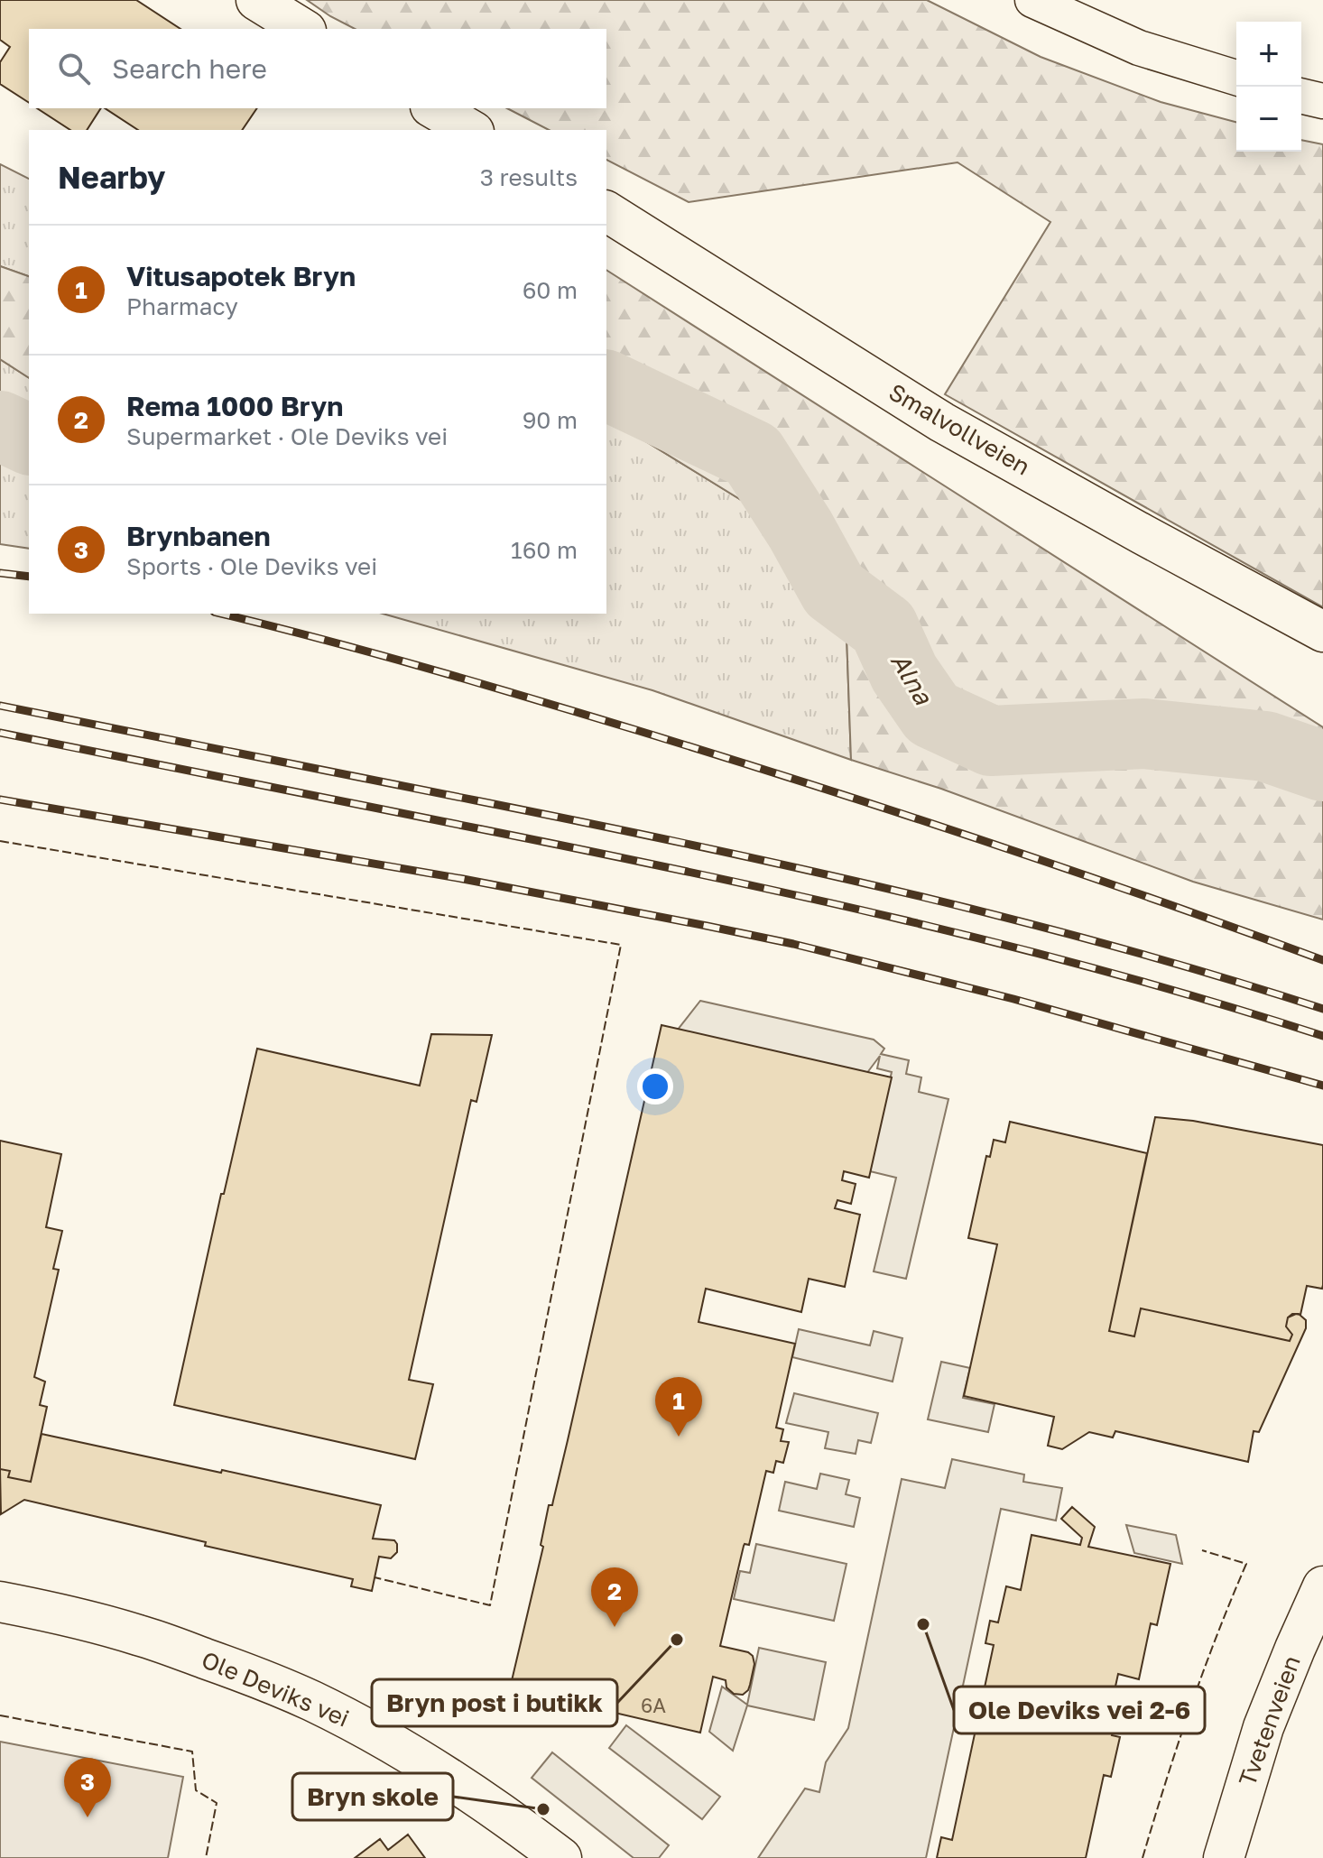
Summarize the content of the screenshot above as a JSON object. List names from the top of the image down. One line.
{"streets":{"street":["Smalvollveien","Ole Deviks vei","Tvetenveien"]},"water":["Alna"],"places":["Ole Deviks vei 2-6","Bryn post i butikk","Bryn skole"],"house_numbers":["6A"],"page":{"map_buttons":["+","−"],"search":"Search here","heading":["Nearby","3 results"],"list":[{"mark":"1","name":"Vitusapotek Bryn","note":"Pharmacy","value":"60 m"},{"mark":"2","name":"Rema 1000 Bryn","note":"Supermarket · Ole Deviks vei","value":"90 m"},{"mark":"3","name":"Brynbanen","note":"Sports · Ole Deviks vei","value":"160 m"}],"pins":["1","2","3"]}}
